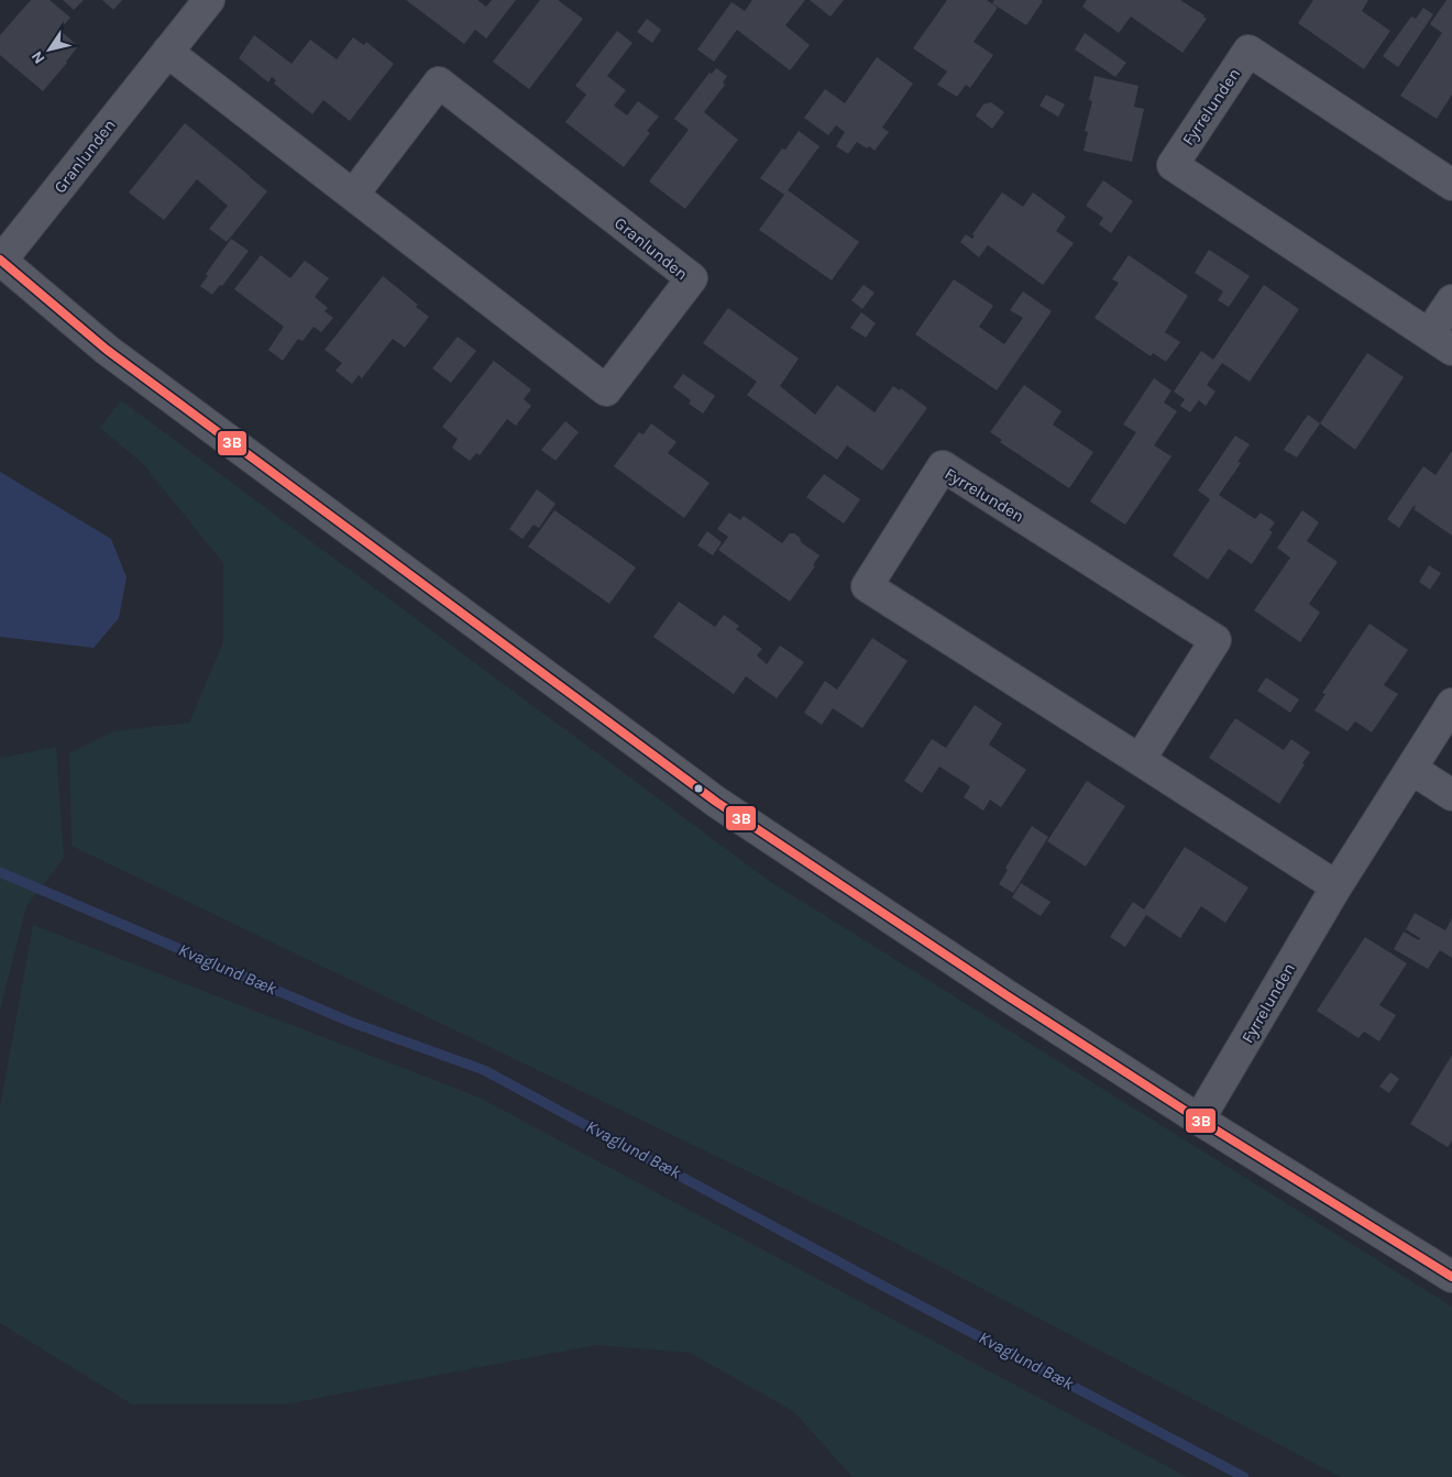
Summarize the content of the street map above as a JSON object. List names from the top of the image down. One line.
{"streets":{"street":["Fyrrelunden","Granlunden"]},"water":["Kvaglund Bæk"],"lines":["transit line 3B"],"north":"bottom left"}
